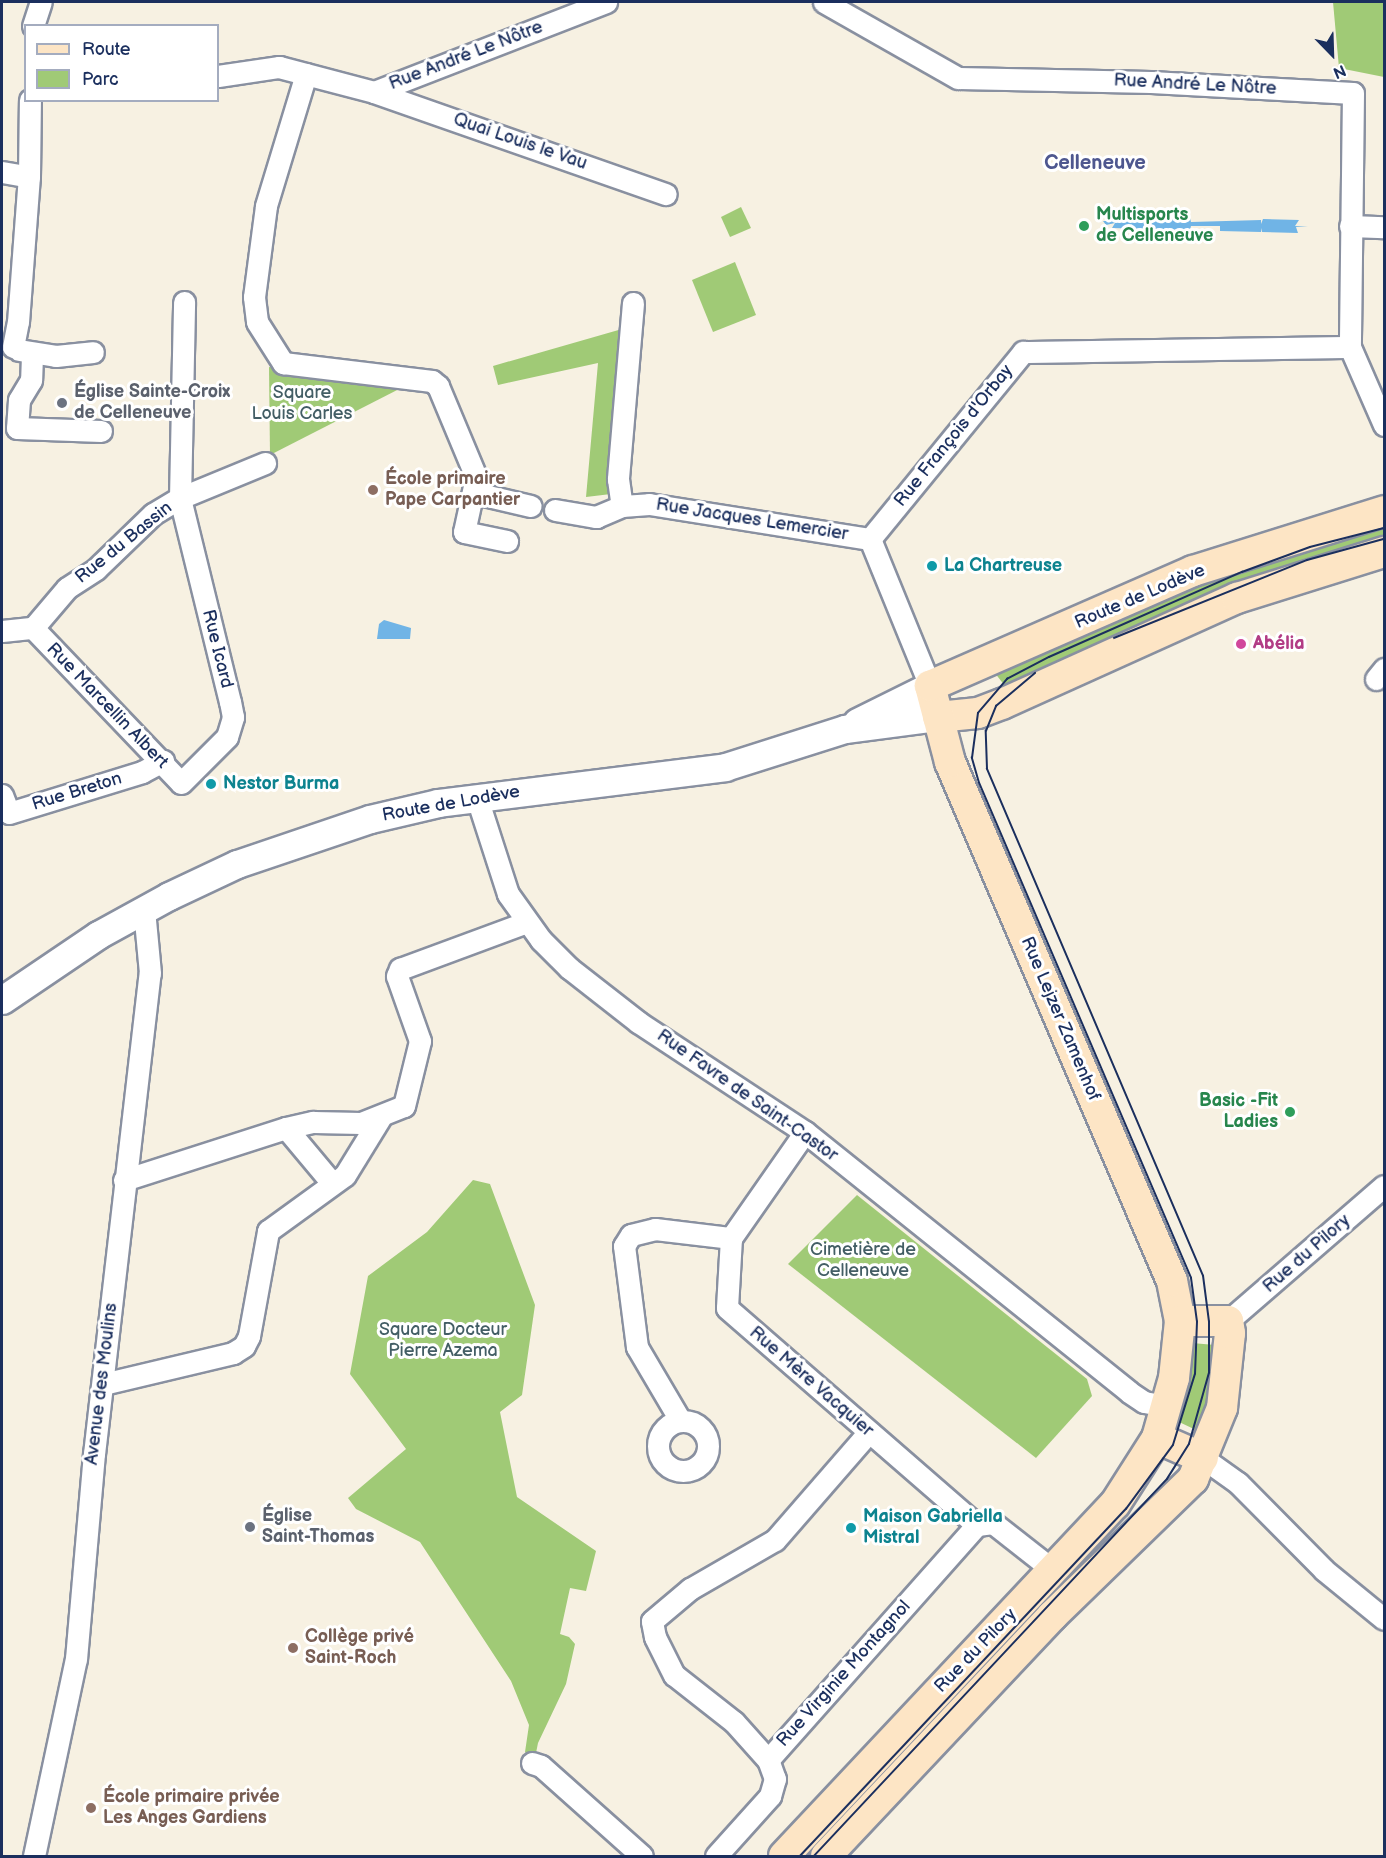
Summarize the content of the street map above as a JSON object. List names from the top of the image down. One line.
{"streets":{"main road":["Route de Lodève","Rue Lejzer Zamenhof","Rue du Pilory"],"street":["Rue André Le Nôtre","Quai Louis le Vau","Rue François d'Orbay","Rue Jacques Lemercier","Rue du Bassin","Rue Icard","Rue Marcellin Albert","Rue Breton","Rue Favre de Saint-Castor","Rue Mère Vacquier","Avenue des Moulins","Rue Virginie Montagnol"]},"crossings":[["Rue André Le Nôtre","Quai Louis le Vau"],["Rue André Le Nôtre","Rue François d'Orbay"],["Rue François d'Orbay","Rue Jacques Lemercier"],["Rue du Bassin","Rue Icard"],["Rue du Bassin","Rue Marcellin Albert"],["Route de Lodève","Rue Lejzer Zamenhof"],["Route de Lodève","Rue Favre de Saint-Castor"],["Route de Lodève","Avenue des Moulins"],["Rue Icard","Rue Marcellin Albert"],["Rue Marcellin Albert","Rue Breton"],["Rue Lejzer Zamenhof","Rue Favre de Saint-Castor"],["Rue Lejzer Zamenhof","Rue du Pilory"],["Rue Favre de Saint-Castor","Rue du Pilory"],["Rue du Pilory","Rue Mère Vacquier"],["Rue Mère Vacquier","Rue Virginie Montagnol"]],"districts":["Celleneuve"],"parks":["Square Louis Carles","Cimetière de Celleneuve","Square Docteur Pierre Azema"],"places":["Multisports de Celleneuve","Église Sainte-Croix de Celleneuve","École primaire Pape Carpantier","La Chartreuse","Abélia","Nestor Burma","Basic -Fit Ladies","Église Saint-Thomas","Maison Gabriella Mistral","Collège privé Saint-Roch","École primaire privée Les Anges Gardiens"],"legend":["Route","Parc"],"north":"bottom right"}
